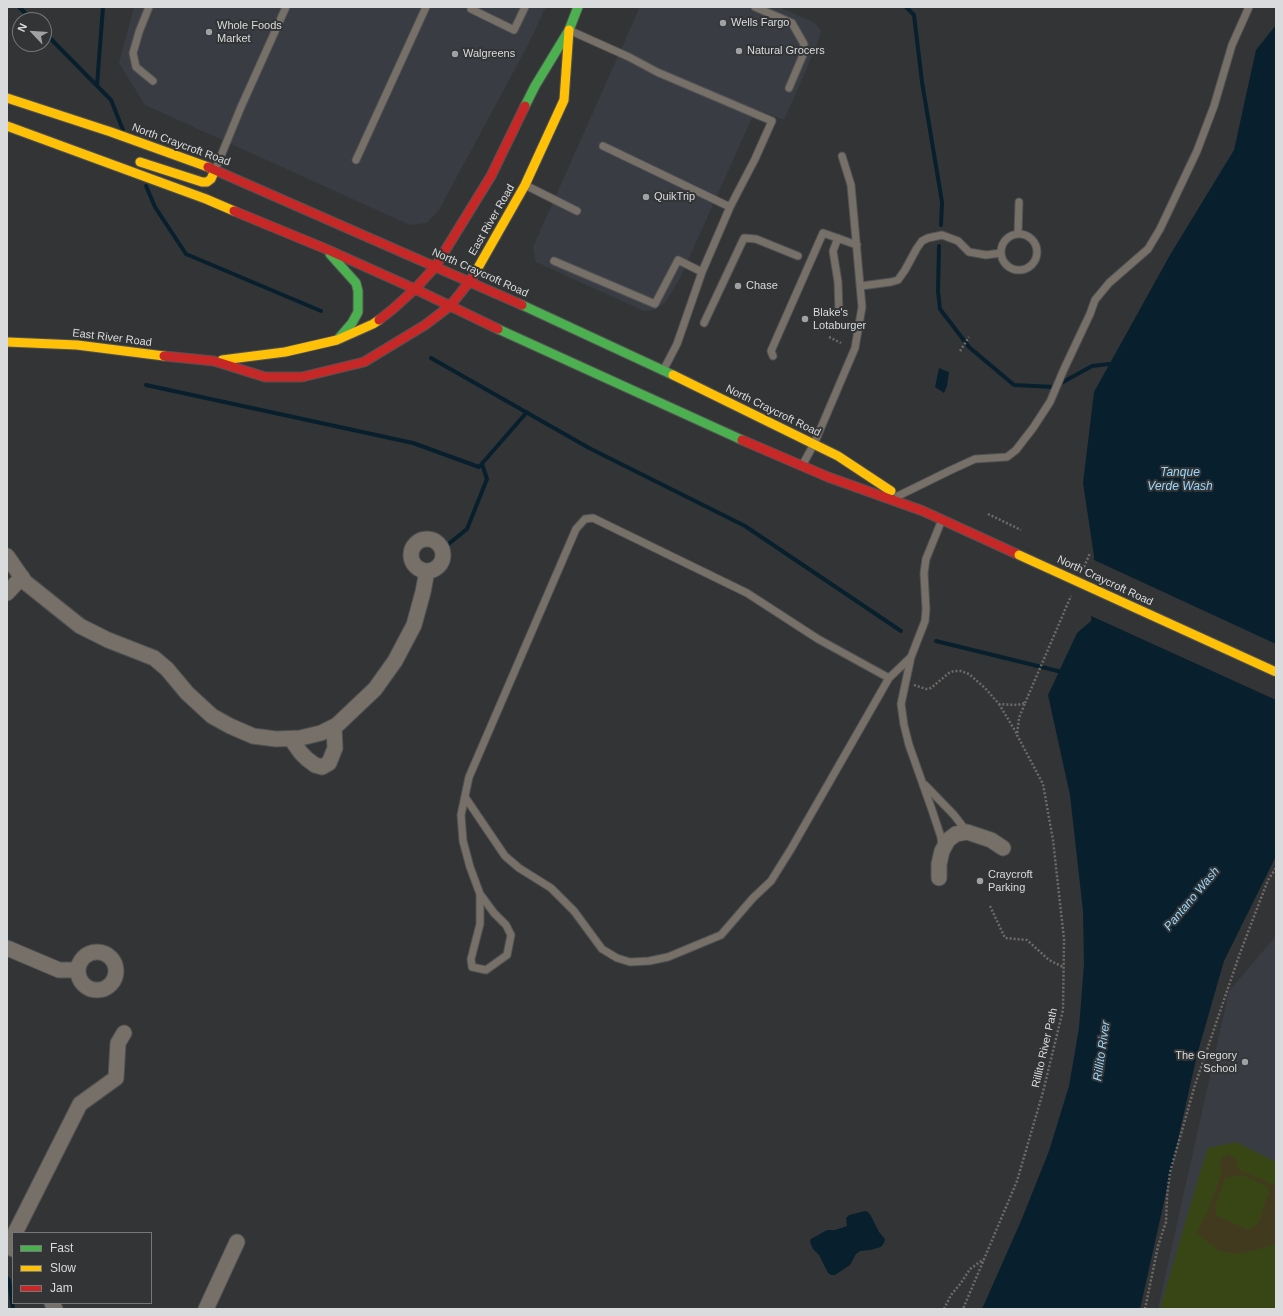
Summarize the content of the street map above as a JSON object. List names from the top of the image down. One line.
{"streets":{"main road":["North Craycroft Road","East River Road"],"path":["Rillito River Path"]},"crossings":[["North Craycroft Road","East River Road"]],"water":["Tanque Verde Wash","Pantano Wash","Rillito River"],"places":["Wells Fargo","Whole Foods Market","Natural Grocers","Walgreens","QuikTrip","Chase","Blake's Lotaburger","Craycroft Parking","The Gregory School"],"legend":["Fast","Slow","Jam"],"north":"top left"}
